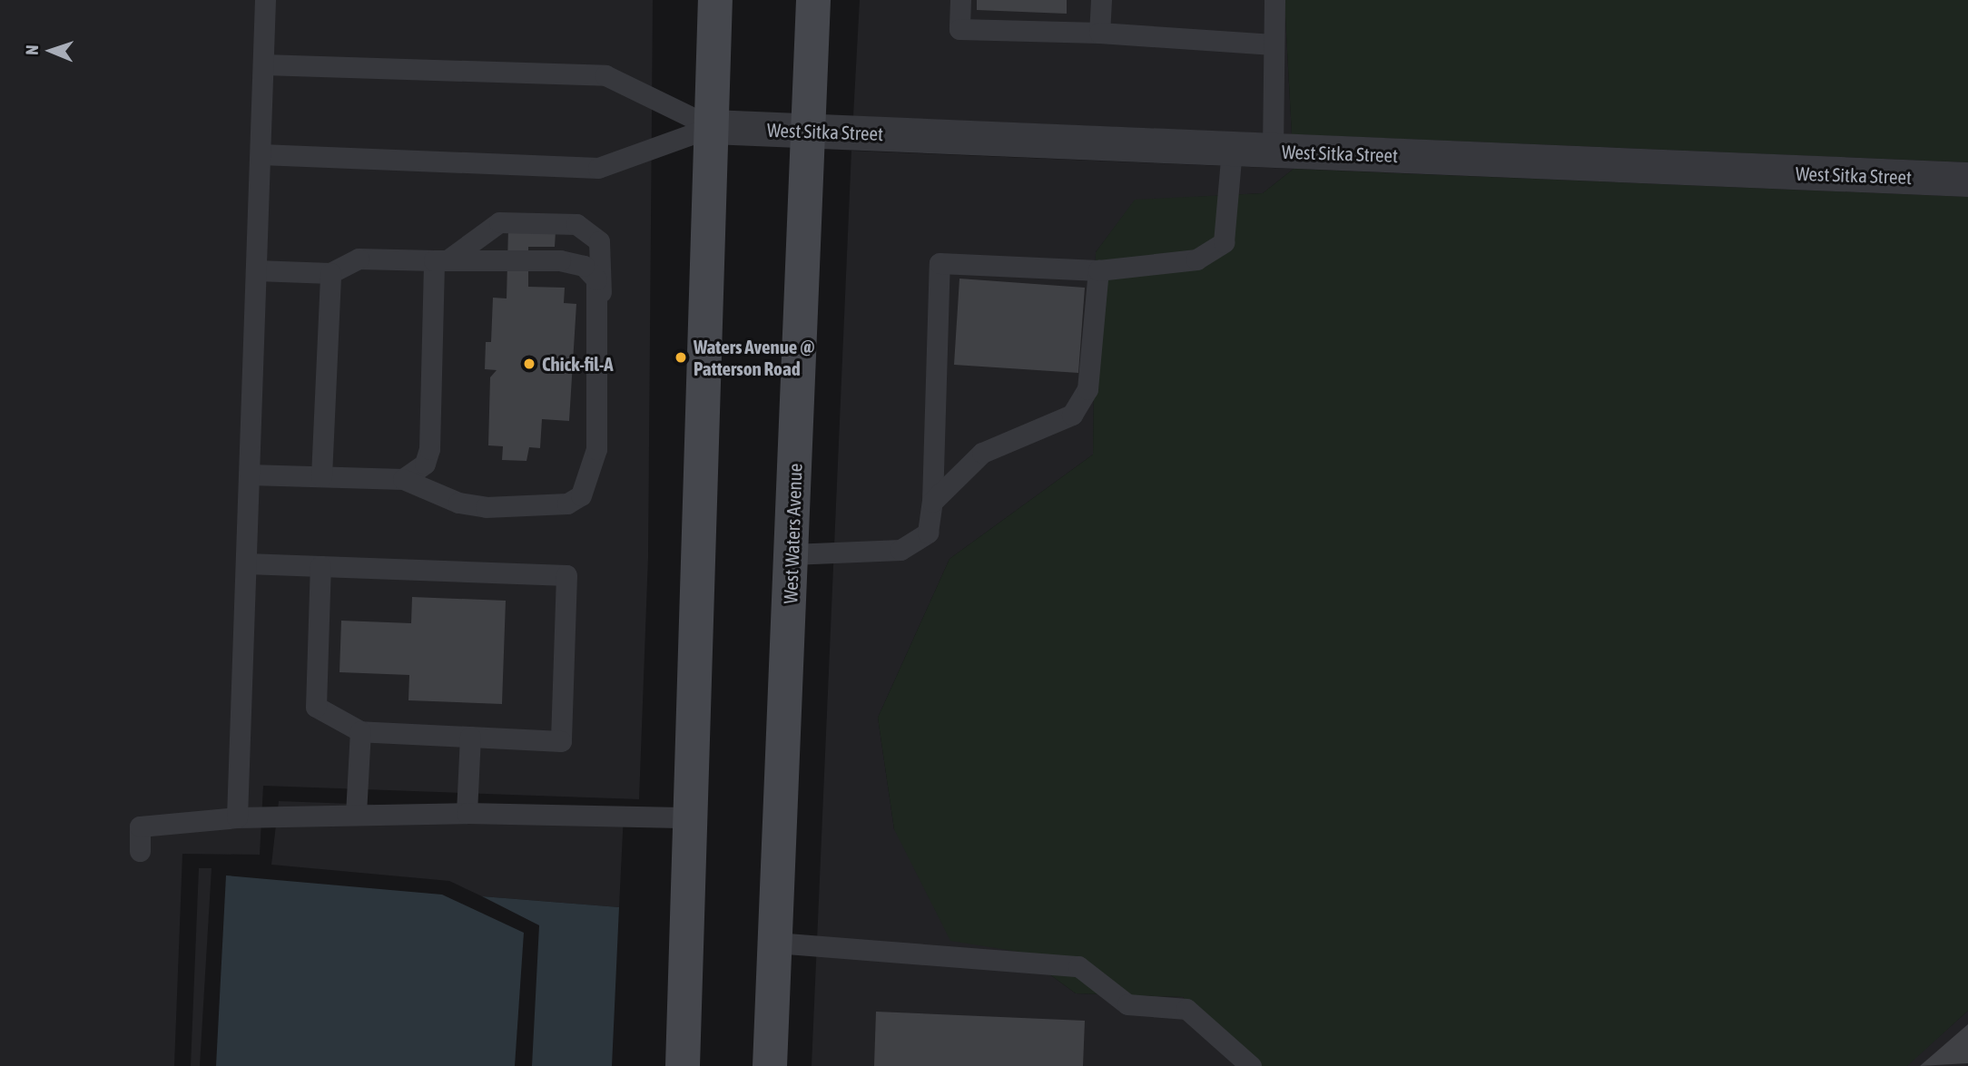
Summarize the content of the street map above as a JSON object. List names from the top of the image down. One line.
{"streets":{"main road":["West Waters Avenue"],"street":["West Sitka Street"]},"crossings":[["West Sitka Street","West Waters Avenue"]],"places":["Waters Avenue @ Patterson Road","Chick-fil-A"],"north":"left"}
